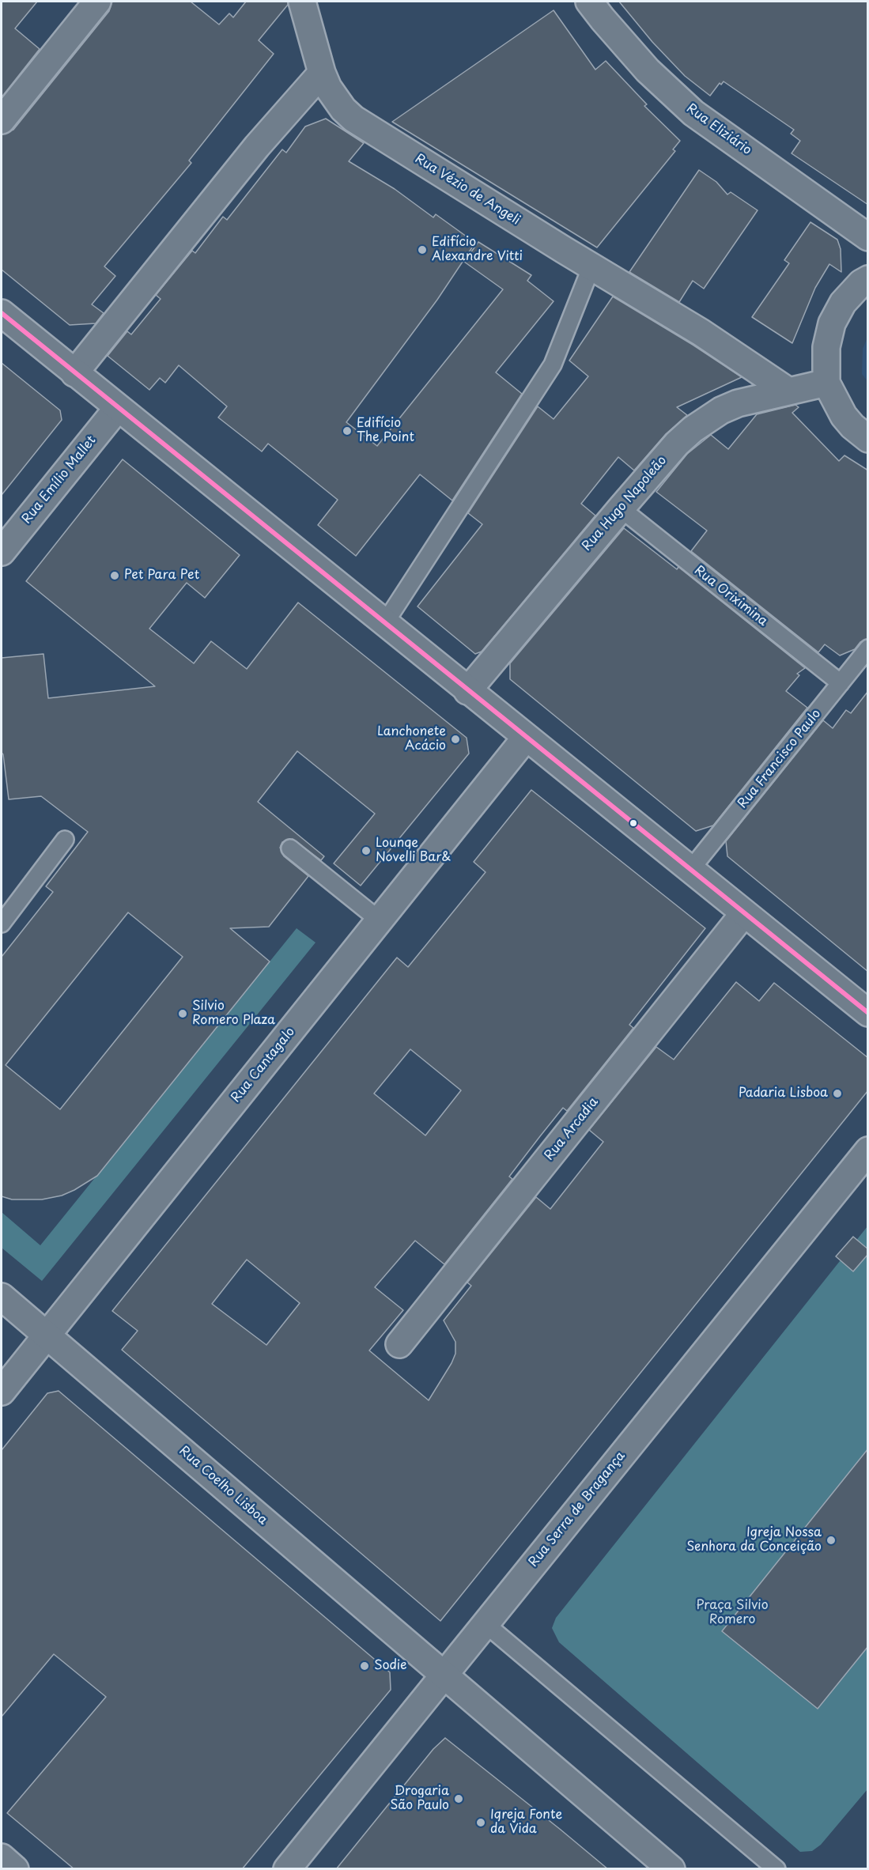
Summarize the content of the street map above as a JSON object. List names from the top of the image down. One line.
{"streets":{"street":["Rua Eliziário","Rua Vézio de Angeli","Rua Emílio Mallet","Rua Hugo Napoleão","Rua Cantagalo","Rua Arcadia","Rua Coelho Lisboa","Rua Serra de Bragança"],"lane":["Rua Oriximina","Rua Francisco Paulo"]},"crossings":[["Rua Vézio de Angeli","Rua Hugo Napoleão"],["Rua Hugo Napoleão","Rua Oriximina"],["Rua Oriximina","Rua Francisco Paulo"],["Rua Cantagalo","Rua Coelho Lisboa"],["Rua Coelho Lisboa","Rua Serra de Bragança"]],"parks":["Praça Silvio Romero"],"places":["Edifício Alexandre Vitti","Edifício The Point","Pet Para Pet","Lanchonete Acácio","Lounge Novelli Bar&","Silvio Romero Plaza","Padaria Lisboa","Igreja Nossa Senhora da Conceição","Sodie","Drogaria São Paulo","Igreja Fonte da Vida"]}
